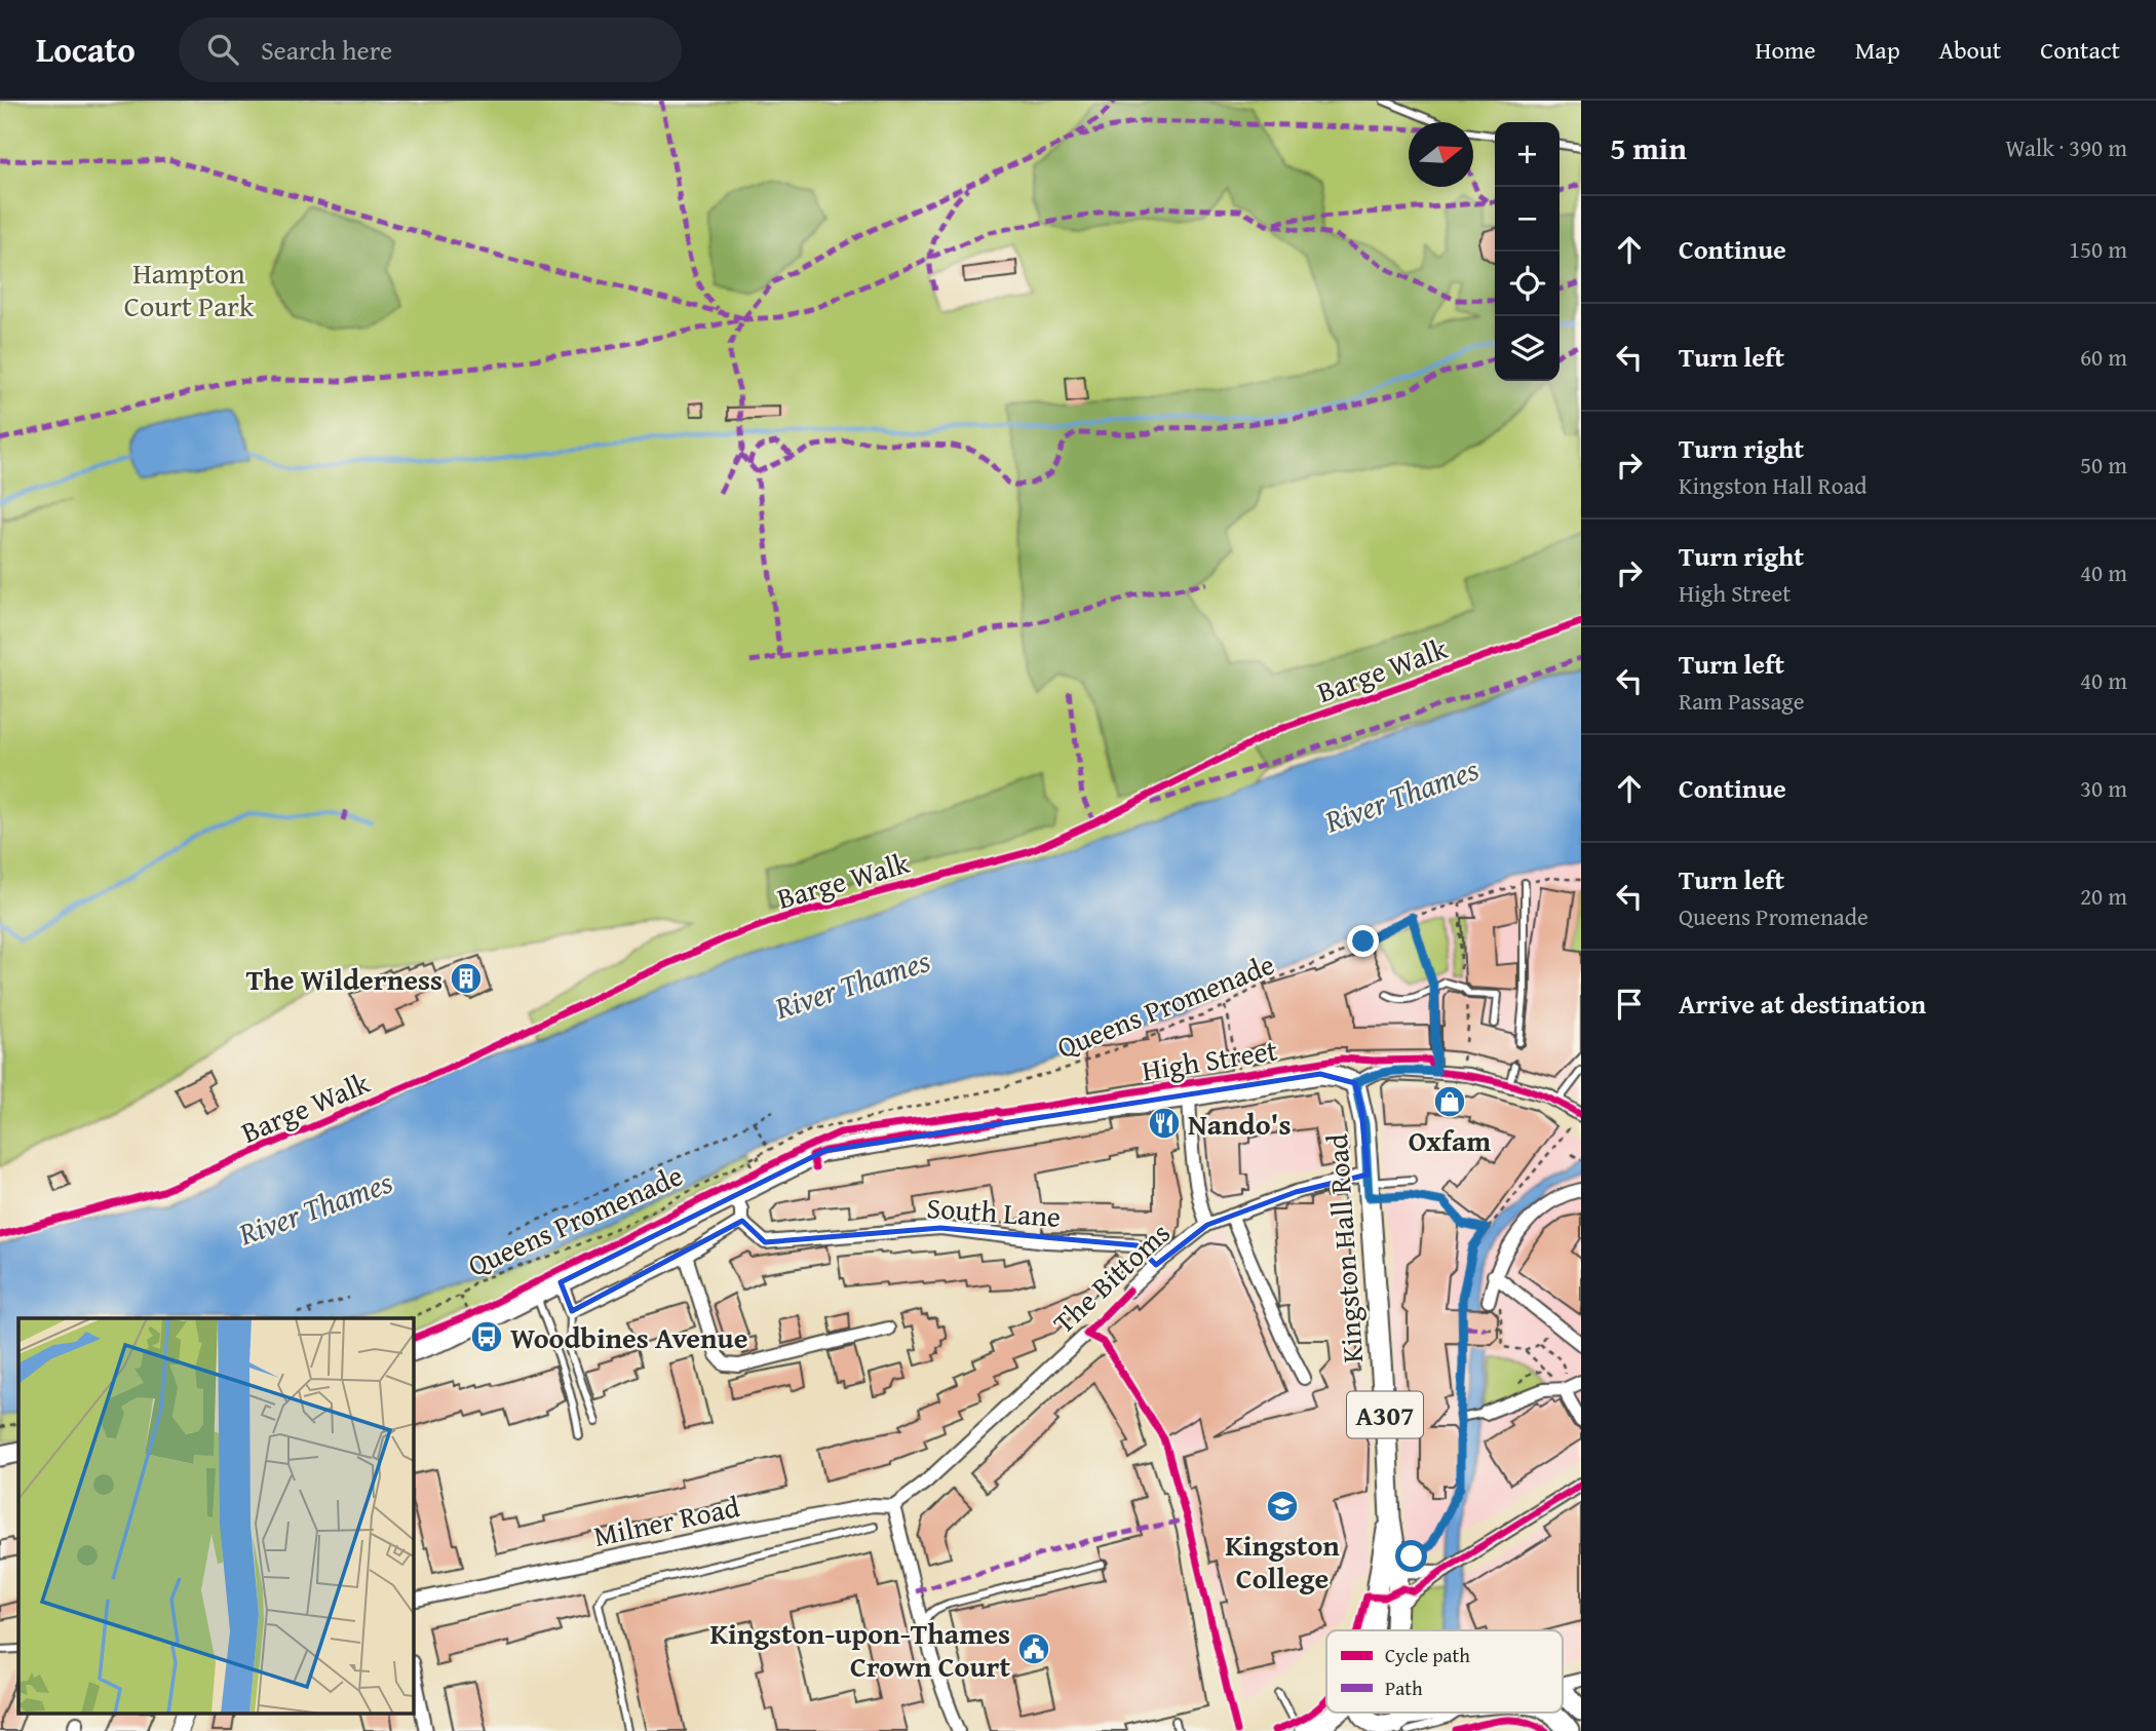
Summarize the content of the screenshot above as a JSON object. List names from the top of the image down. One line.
{"streets":{"main road":["High Street","Kingston Hall Road","A307"],"street":["South Lane","The Bittoms","Milner Road"],"path":["Queens Promenade"],"cycle path":["Barge Walk"]},"crossings":[["High Street","Kingston Hall Road"],["South Lane","The Bittoms"],["Kingston Hall Road","The Bittoms"],["The Bittoms","Milner Road"]],"water":["River Thames"],"parks":["Hampton Court Park"],"places":{"building":["The Wilderness"],"shop":["Oxfam"],"restaurant":["Nando's"],"bus stop":["Woodbines Avenue"],"school or university":["Kingston College"],"public building":["Kingston-upon-Thames Crown Court"]},"legend":["Cycle path","Path"],"north":"right","page":{"header":"Locato","search":"Search here","nav":["Home","Map","About","Contact"],"heading":["5 min","Walk · 390 m"],"map_buttons":["+","−"],"list":[["Continue","150 m"],["Turn left","60 m"],["Turn right","Kingston Hall Road","50 m"],["Turn right","High Street","40 m"],["Turn left","Ram Passage","40 m"],["Continue","30 m"],["Turn left","Queens Promenade","20 m"],"Arrive at destination"]}}
